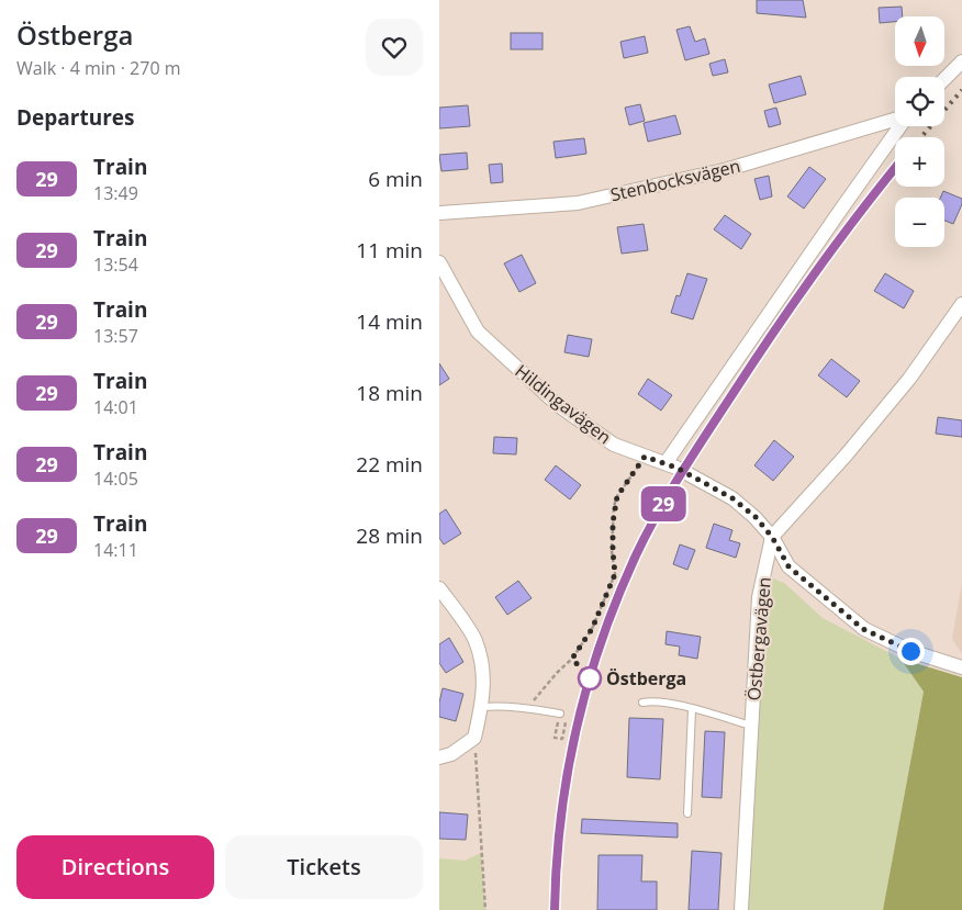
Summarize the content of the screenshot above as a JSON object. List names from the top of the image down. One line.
{"streets":{"street":["Stenbocksvägen","Hildingavägen","Östbergavägen"]},"crossings":[["Hildingavägen","Östbergavägen"]],"places":["Östberga"],"north":"bottom","page":{"heading":[["Östberga","Walk · 4 min · 270 m"],"Departures"],"on_map":"29","map_buttons":["+","−"],"list":[{"mark":"29","name":"Train","note":"13:49","value":"6 min"},{"mark":"29","name":"Train","note":"13:54","value":"11 min"},{"mark":"29","name":"Train","note":"13:57","value":"14 min"},{"mark":"29","name":"Train","note":"14:01","value":"18 min"},{"mark":"29","name":"Train","note":"14:05","value":"22 min"},{"mark":"29","name":"Train","note":"14:11","value":"28 min"}],"buttons":["Directions","Tickets"]}}
